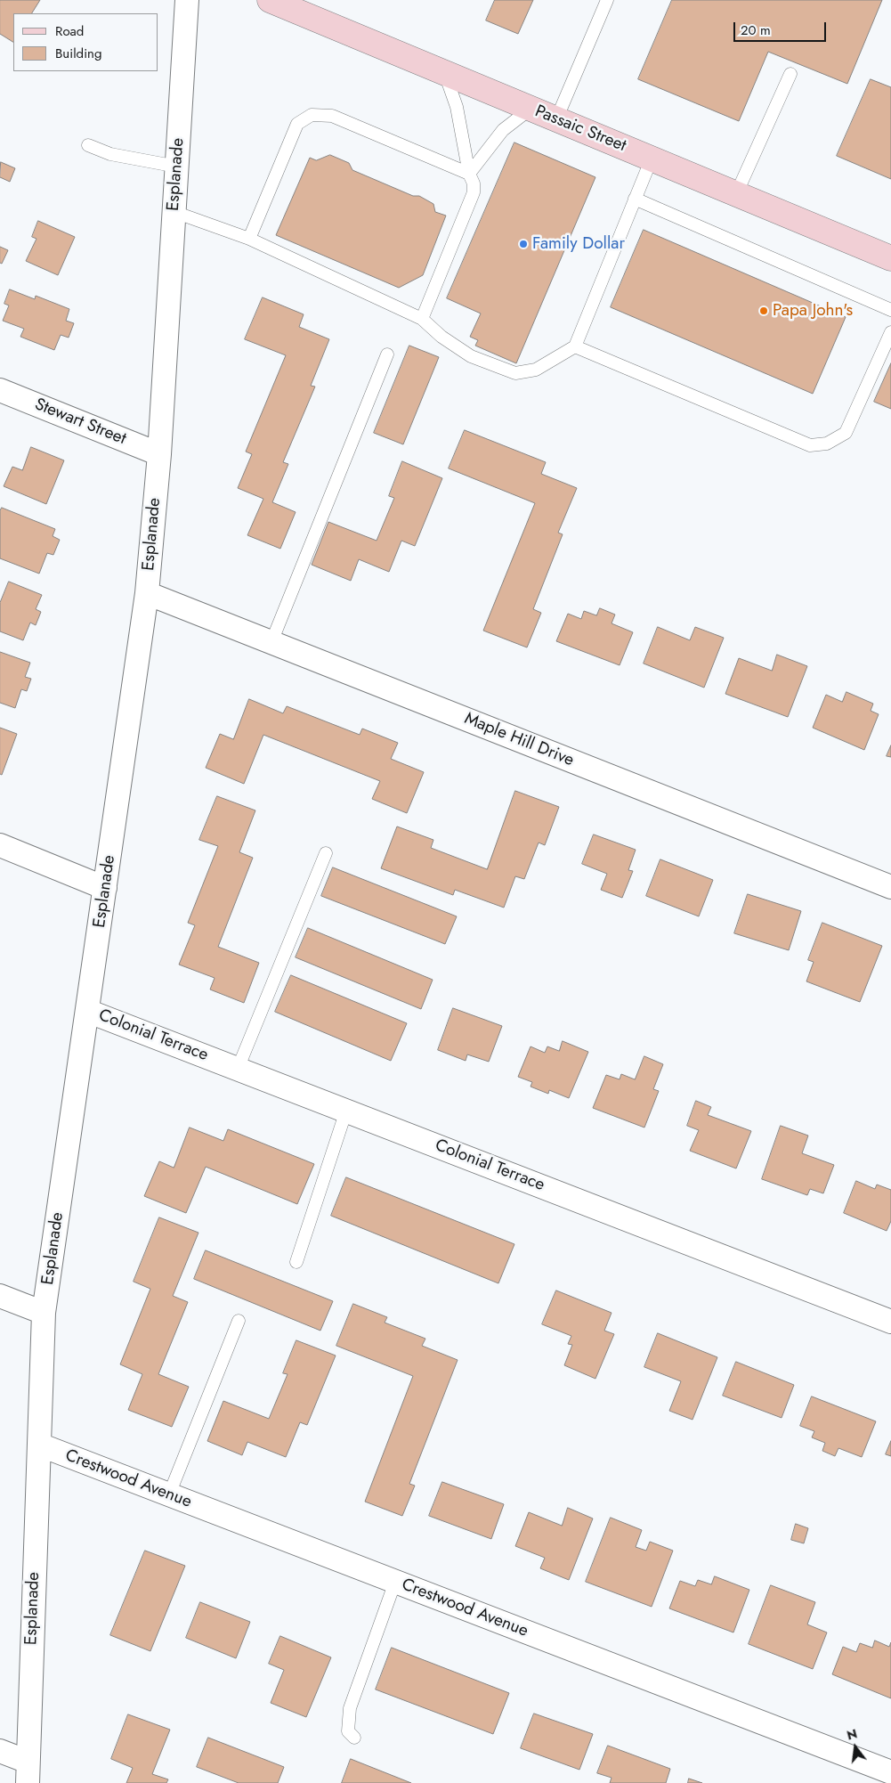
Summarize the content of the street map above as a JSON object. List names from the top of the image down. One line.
{"streets":{"main road":["Passaic Street"],"street":["Esplanade","Stewart Street","Maple Hill Drive","Colonial Terrace","Crestwood Avenue"]},"crossings":[["Esplanade","Stewart Street"],["Esplanade","Maple Hill Drive"],["Esplanade","Colonial Terrace"],["Esplanade","Crestwood Avenue"]],"places":["Family Dollar","Papa John's"],"legend":["Road","Building"],"scale_bar":"20 m","north":"top"}
